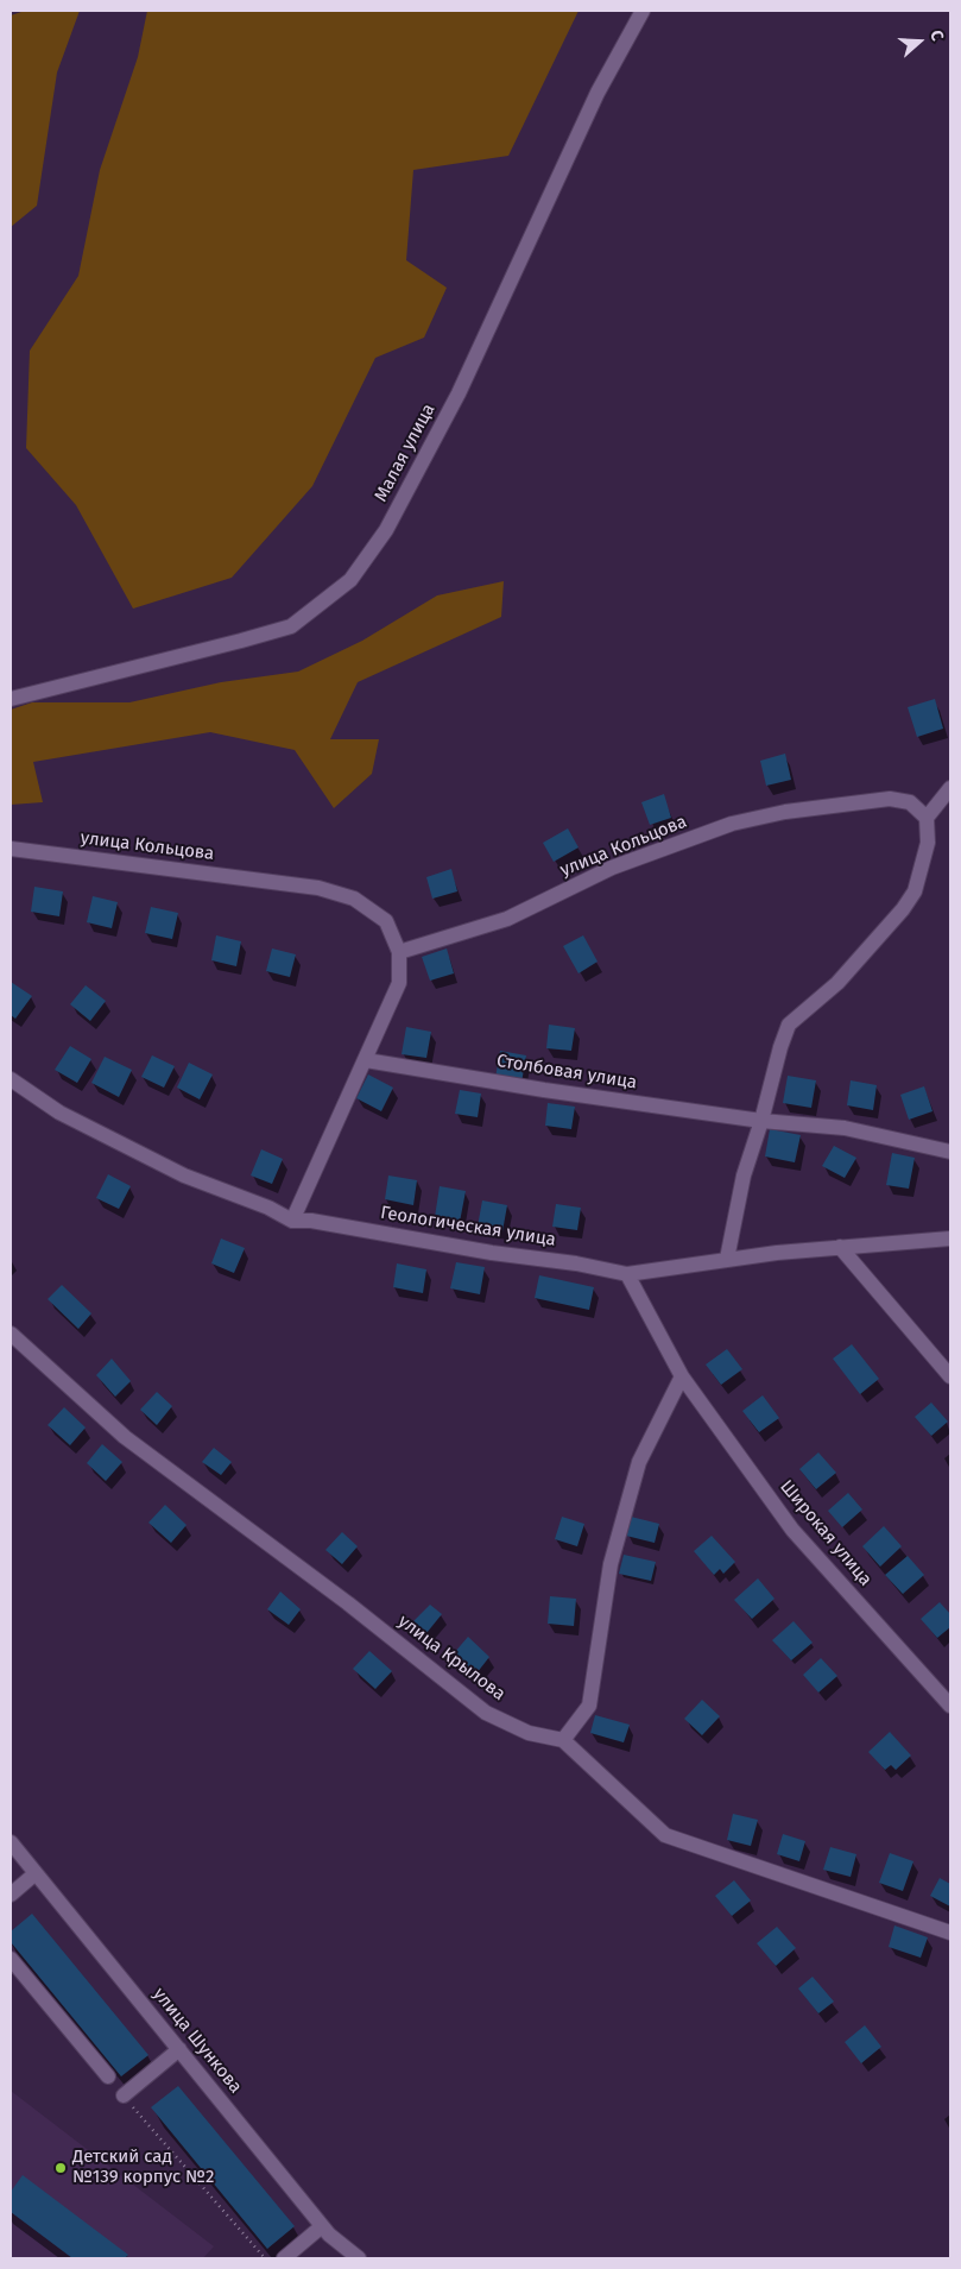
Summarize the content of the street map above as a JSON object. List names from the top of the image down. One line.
{"streets":{"street":["Малая улица","улица Кольцова","Столбовая улица","Геологическая улица","Широкая улица","улица Крылова","улица Шункова"]},"crossings":[["Геологическая улица","Широкая улица"]],"places":["Детский сад №139 корпус №2"],"north":"right"}
